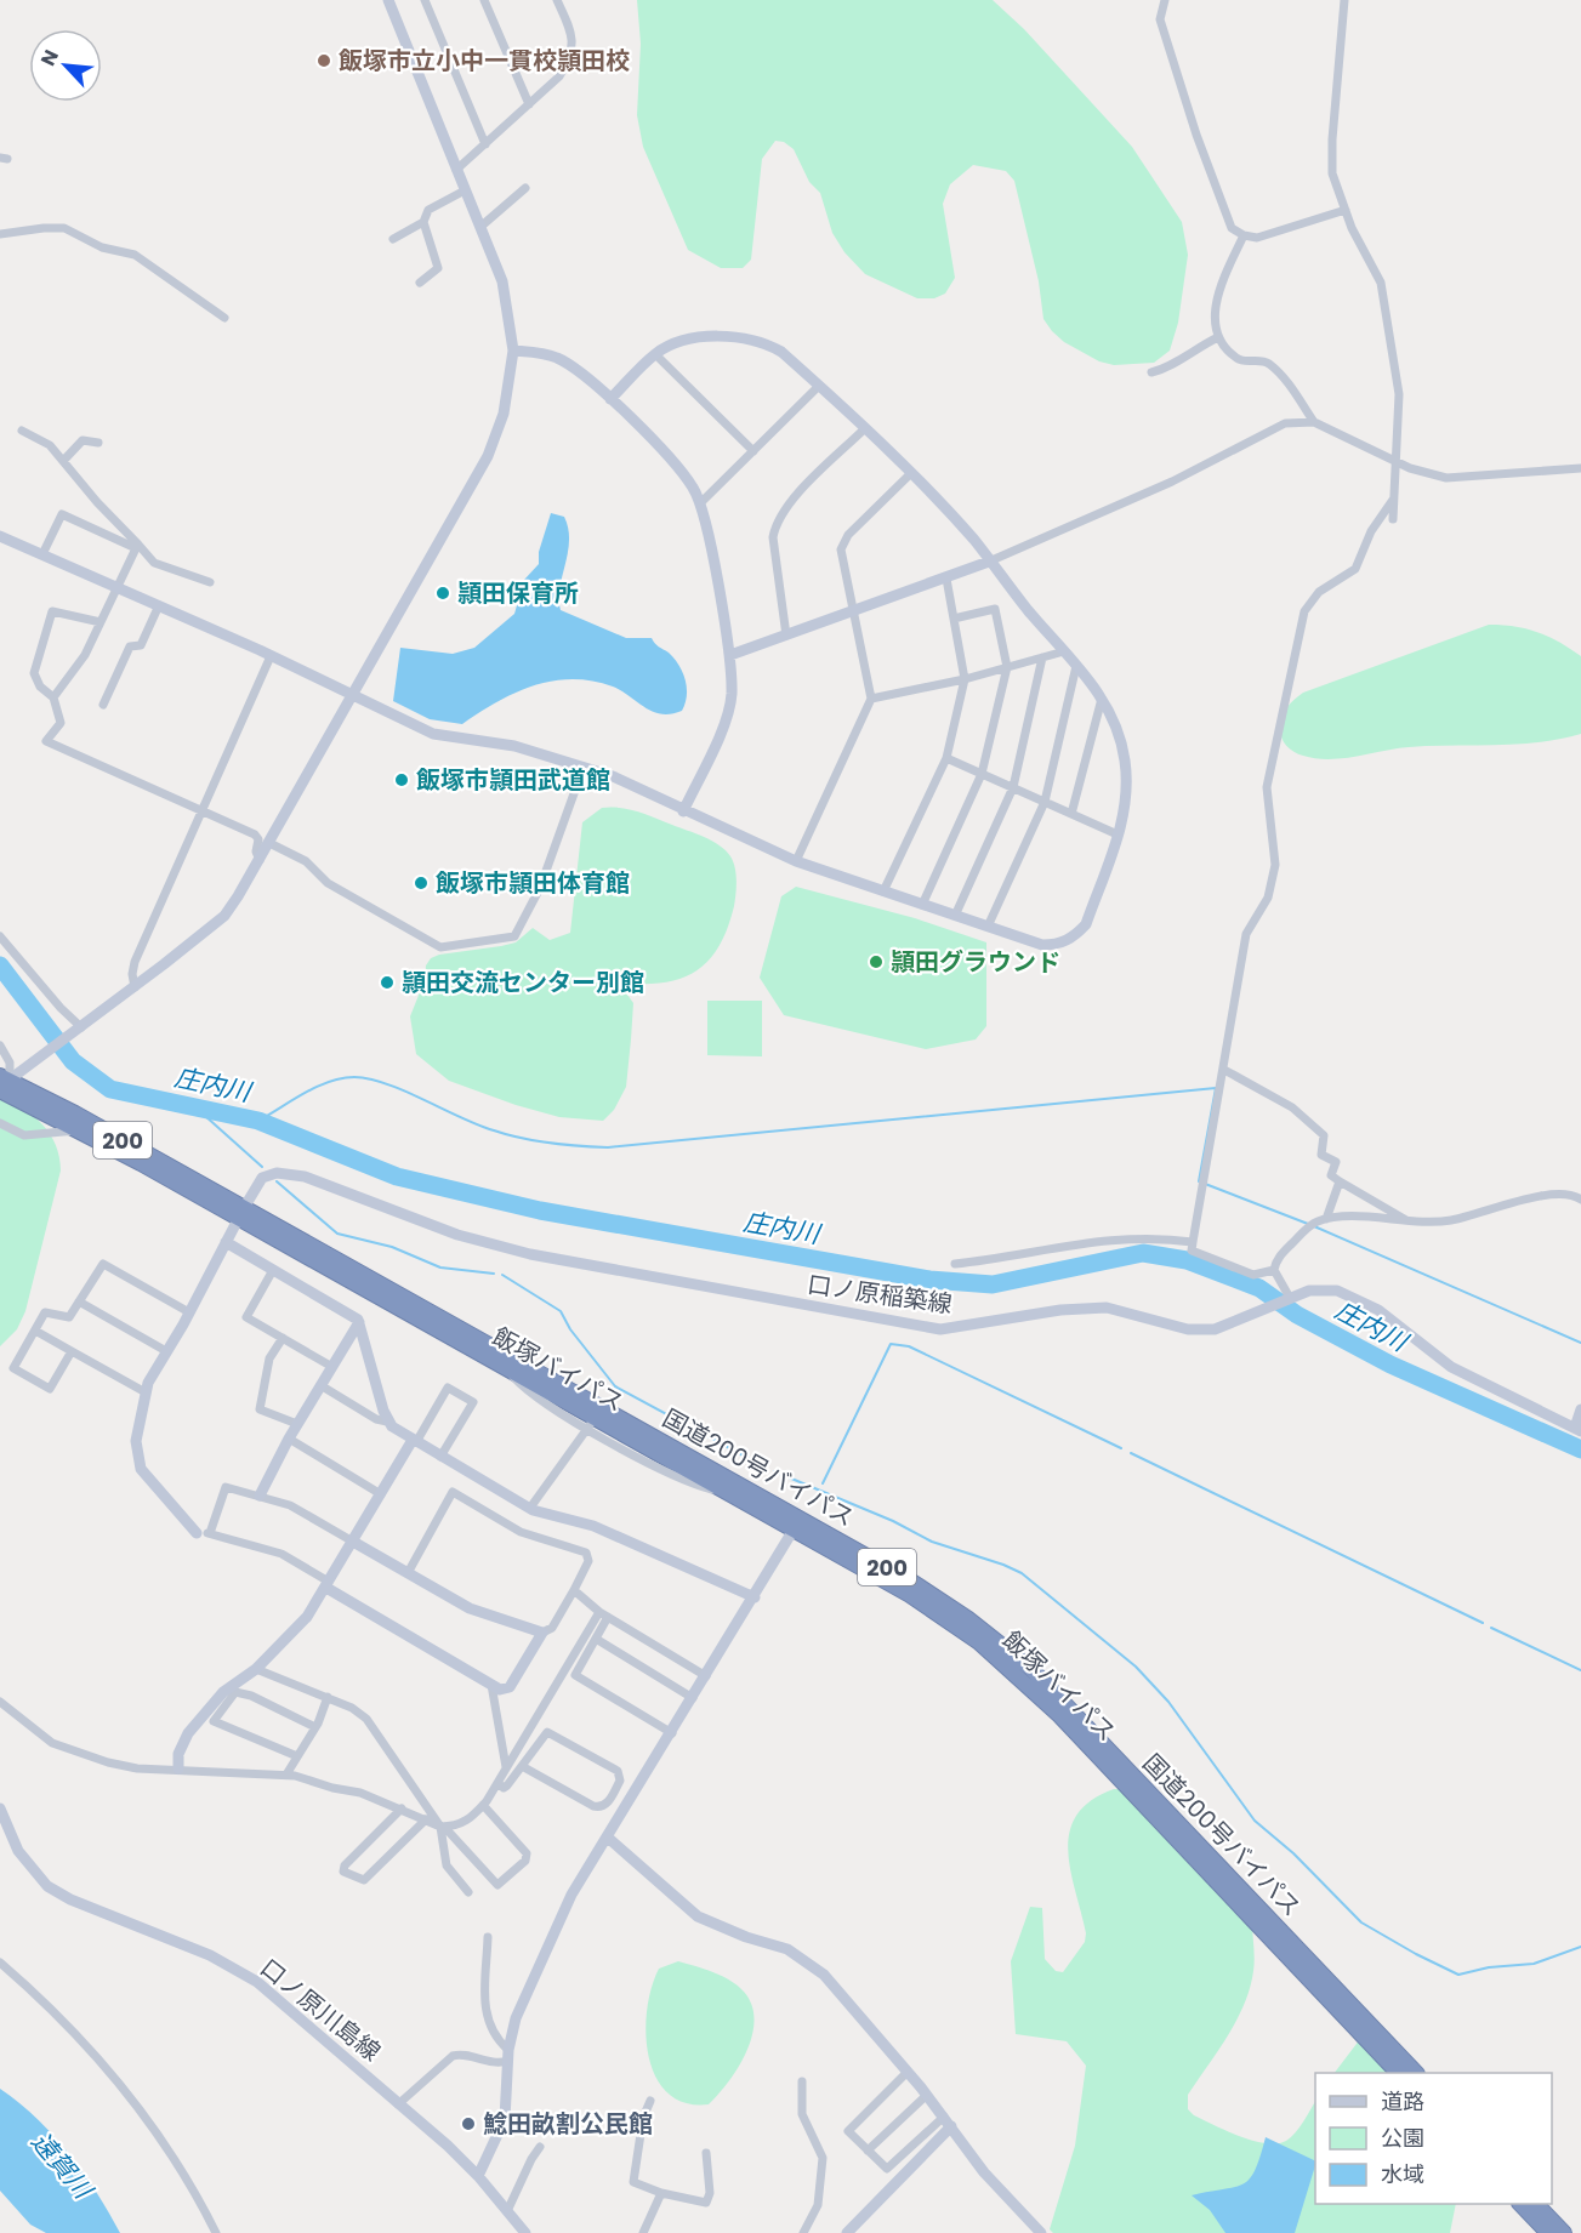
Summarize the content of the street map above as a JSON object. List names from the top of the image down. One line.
{"streets":{"highway":["200","飯塚バイパス","国道200号バイパス"],"street":["口ノ原稲築線","口ノ原川島線"]},"crossings":[["口ノ原稲築線","飯塚バイパス"],["口ノ原稲築線","国道200号バイパス"],["飯塚バイパス","国道200号バイパス"]],"water":["庄内川","遠賀川"],"places":["飯塚市立小中一貫校頴田校","頴田保育所","飯塚市頴田武道館","飯塚市頴田体育館","頴田グラウンド","頴田交流センター別館","鯰田畝割公民館"],"legend":["道路","公園","水域"],"north":"top left"}
